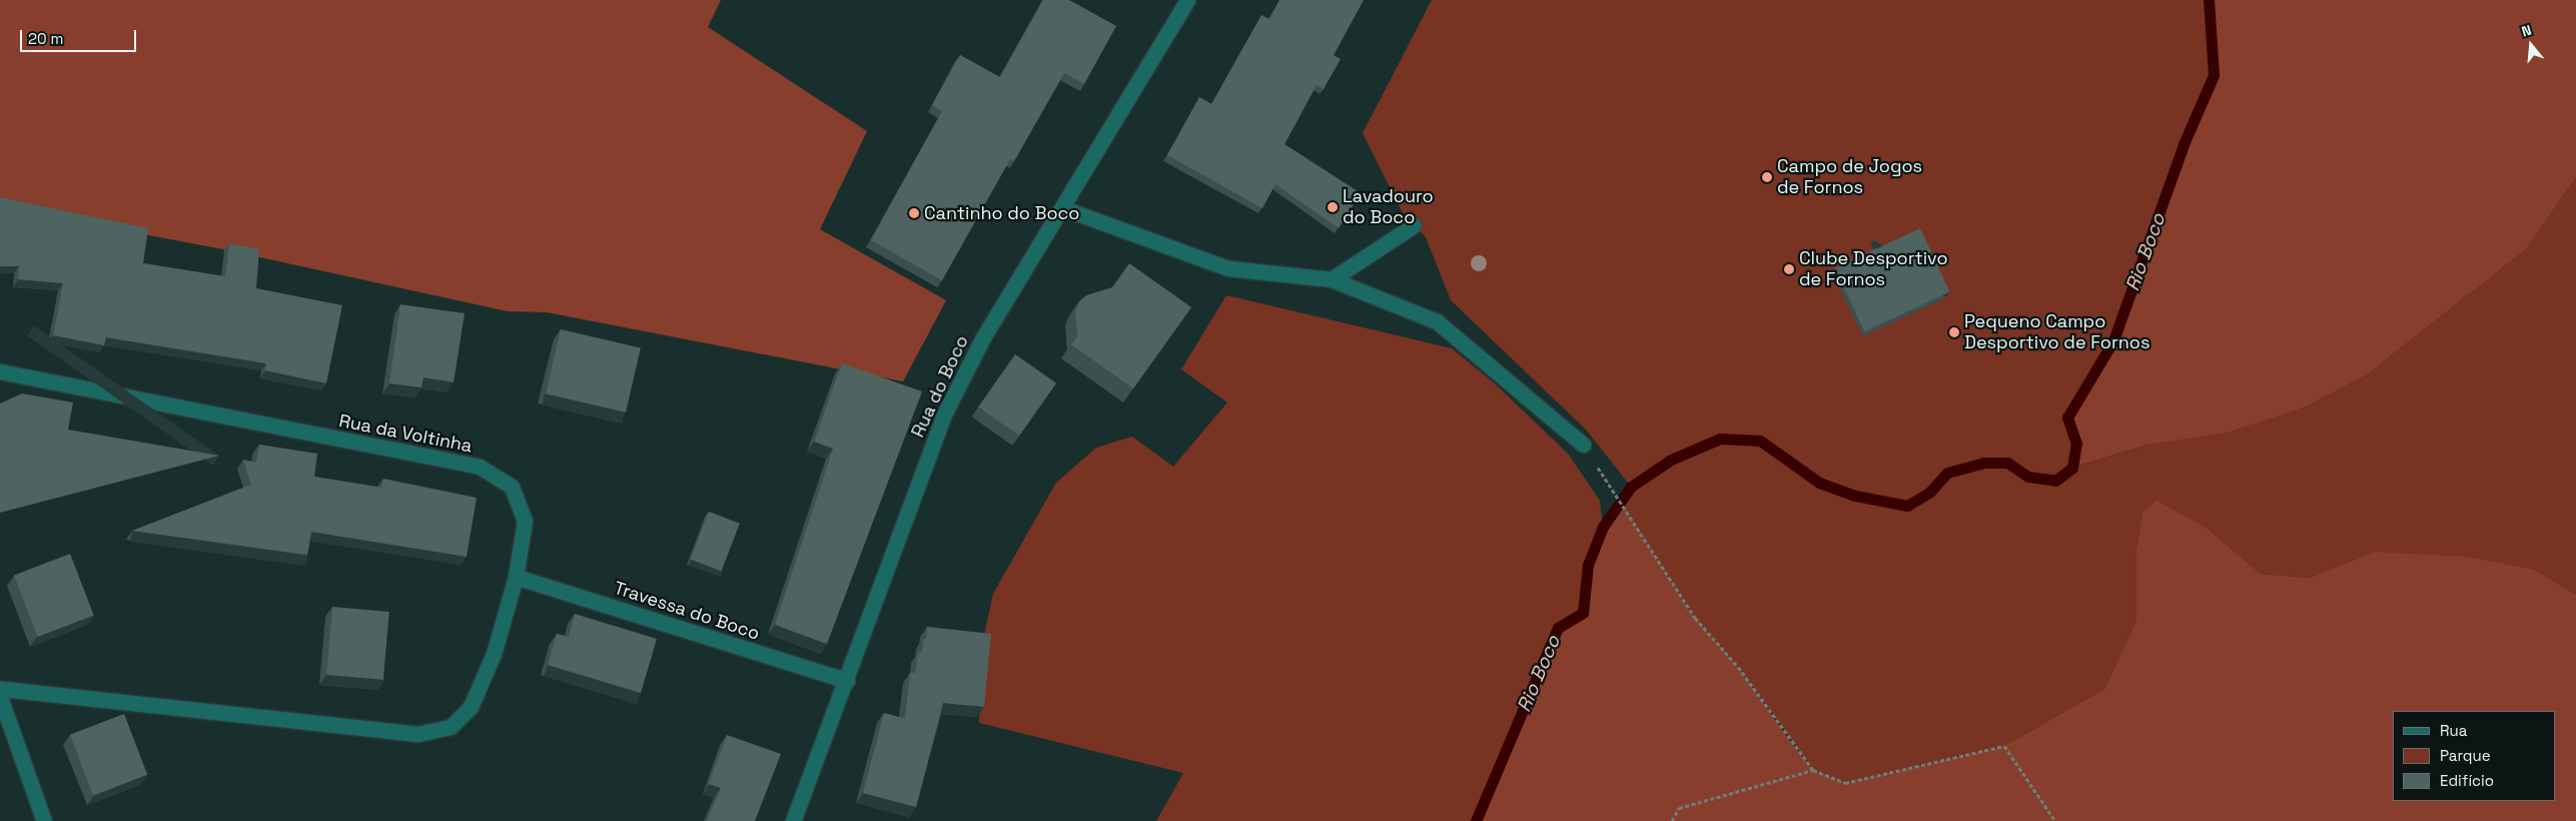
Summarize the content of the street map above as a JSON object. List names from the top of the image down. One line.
{"streets":{"street":["Rua do Boco","Rua da Voltinha","Travessa do Boco"]},"crossings":[["Rua do Boco","Travessa do Boco"],["Rua da Voltinha","Travessa do Boco"]],"water":["Rio Boco"],"places":["Campo de Jogos de Fornos","Lavadouro do Boco","Cantinho do Boco","Clube Desportivo de Fornos","Pequeno Campo Desportivo de Fornos"],"legend":["Rua","Parque","Edifício"],"scale_bar":"20 m","north":"top"}
